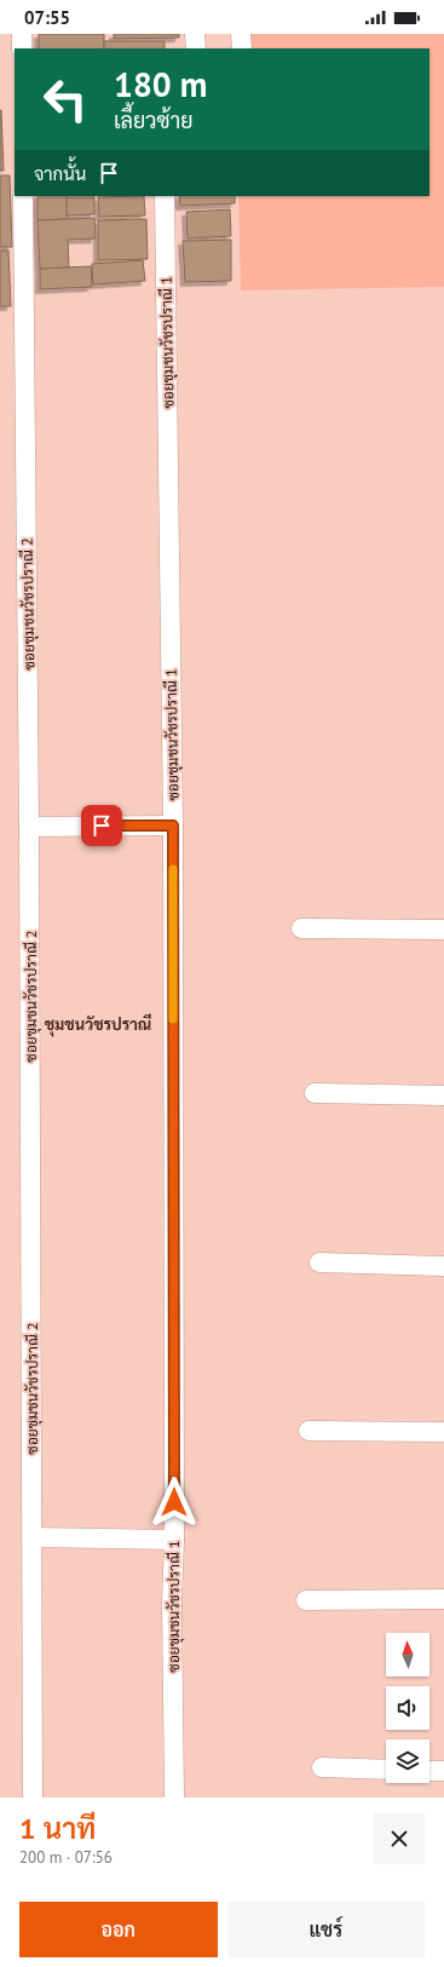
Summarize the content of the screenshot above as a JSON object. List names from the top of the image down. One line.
{"streets":{"street":["ซอยชุมชนวัชรปราณี 1","ซอยชุมชนวัชรปราณี 2"]},"districts":["ชุมชนวัชรปราณี"],"north":"top","page":{"status":"07:55","turn":["180 m","เลี้ยวซ้าย"],"then":"จากนั้น","heading":["1 นาที","200 m · 07:56"],"buttons":["ออก","แชร์"]}}
